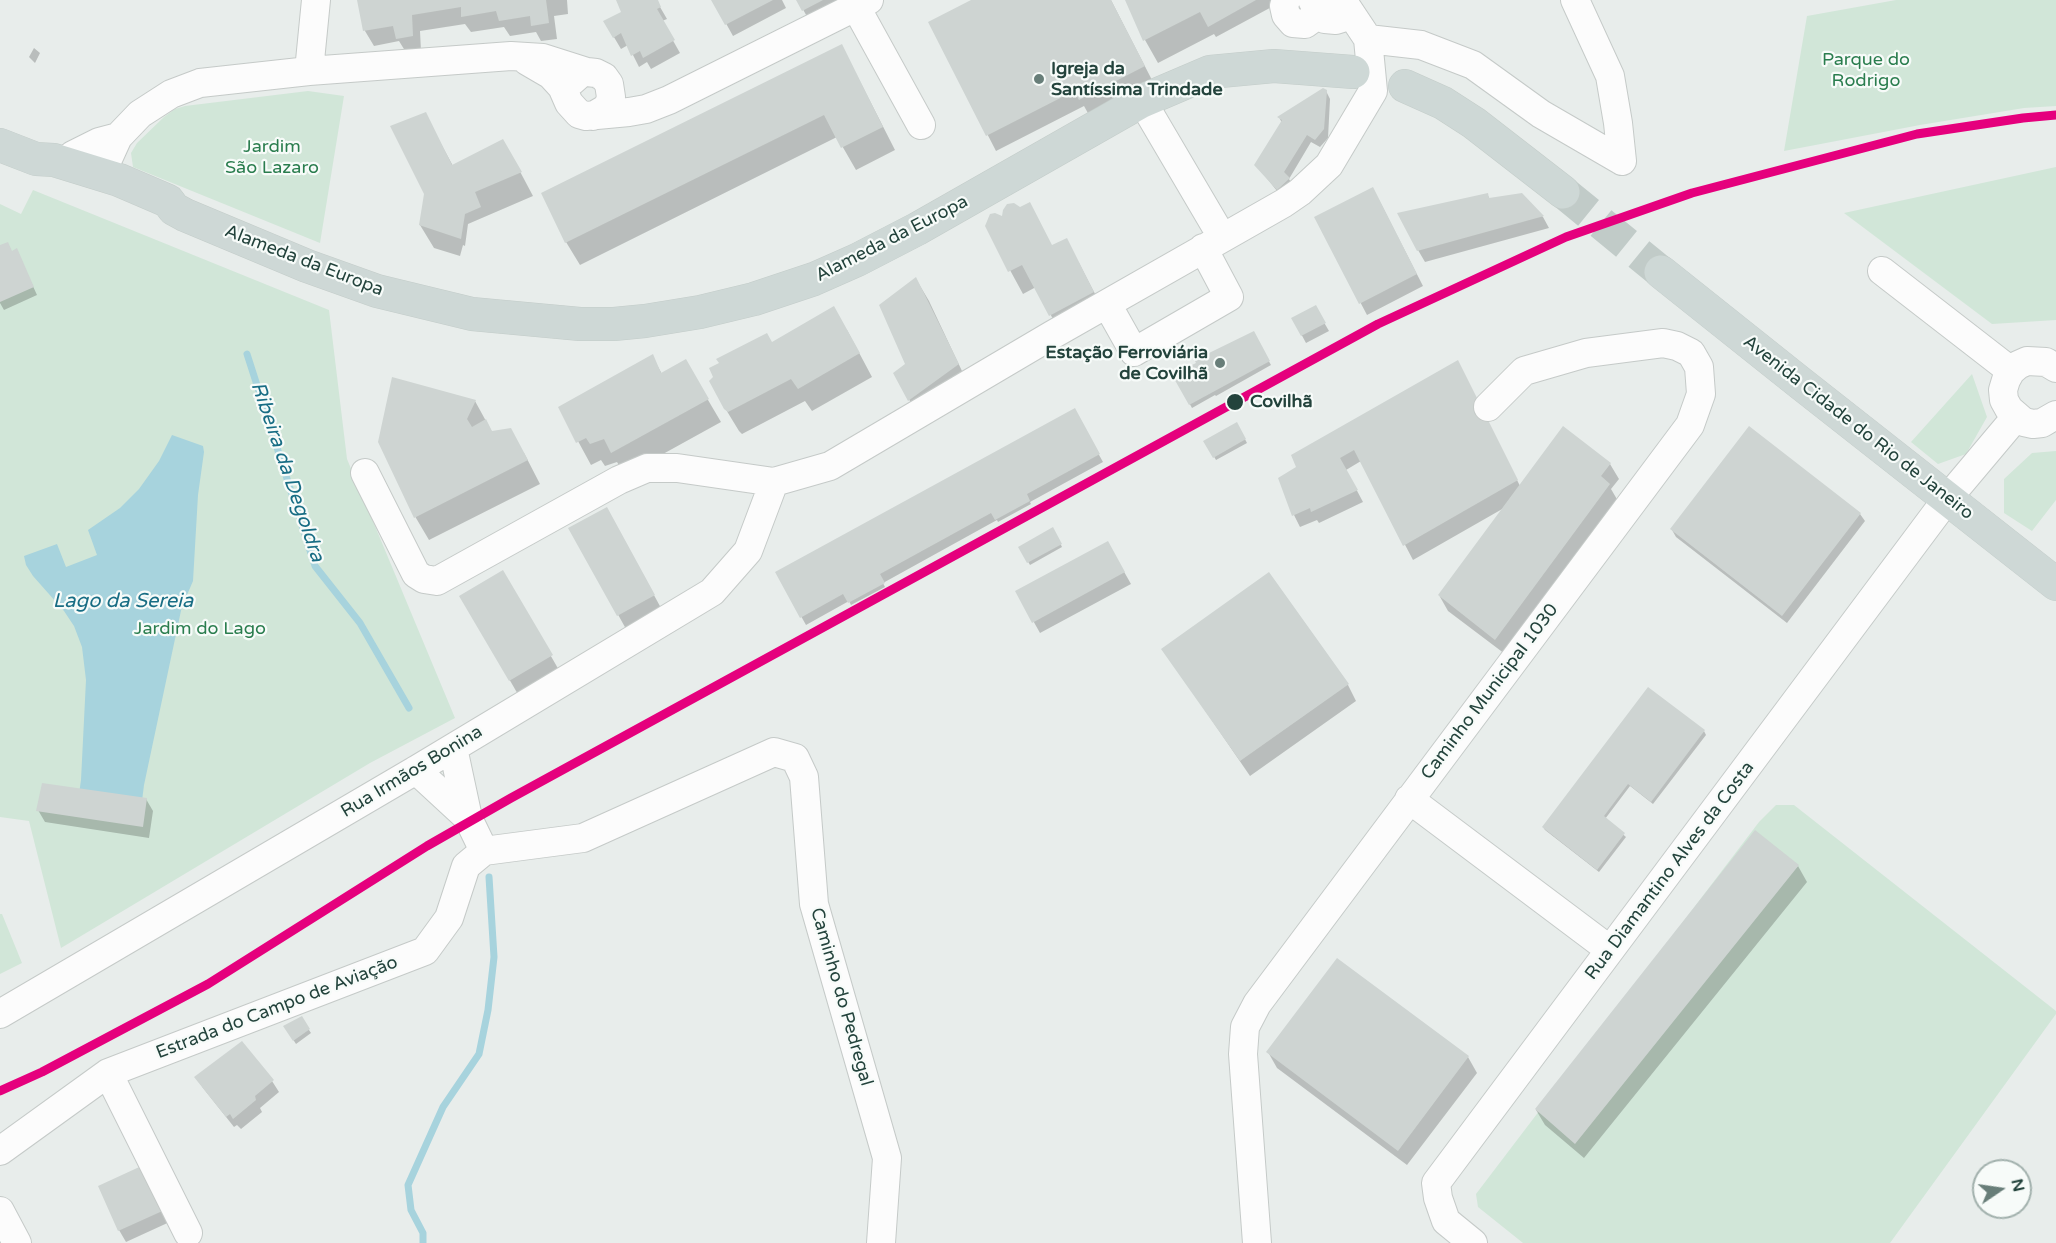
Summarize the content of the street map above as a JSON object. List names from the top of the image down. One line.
{"streets":{"main road":["Alameda da Europa","Avenida Cidade do Rio de Janeiro"],"street":["Caminho Municipal 1030","Rua Irmãos Bonina","Rua Diamantino Alves da Costa","Caminho do Pedregal","Estrada do Campo de Aviação"]},"crossings":[["Avenida Cidade do Rio de Janeiro","Rua Diamantino Alves da Costa"],["Caminho do Pedregal","Estrada do Campo de Aviação"]],"water":["Ribeira da Degoldra","Lago da Sereia"],"parks":["Parque do Rodrigo","Jardim São Lazaro","Jardim do Lago"],"places":["Igreja da Santíssima Trindade","Estação Ferroviária de Covilhã","Covilhã"],"north":"right"}
